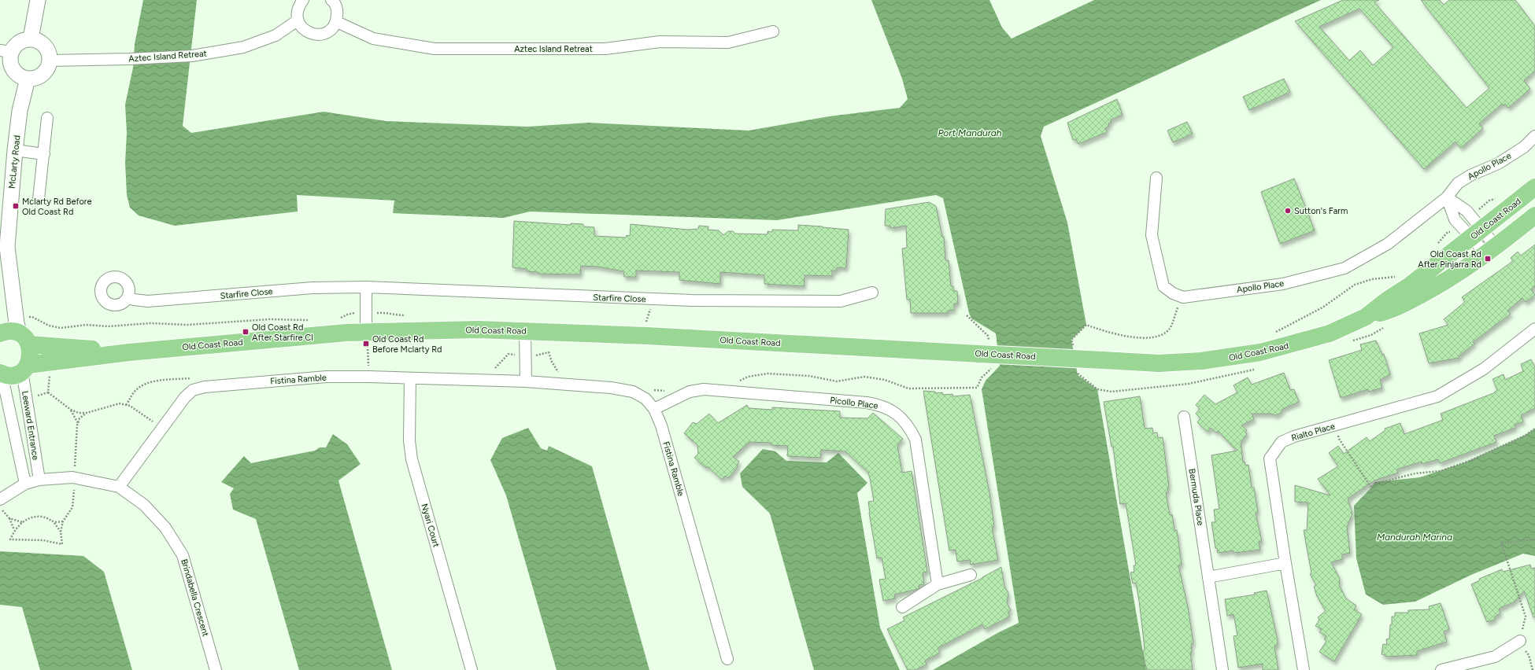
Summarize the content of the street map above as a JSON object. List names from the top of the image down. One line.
{"streets":{"main road":["Old Coast Road"],"street":["Aztec Island Retreat","McLarty Road","Apollo Place","Starfire Close","Fistina Ramble","Picollo Place","Leeward Entrance","Rialto Place","Bermuda Place","Nyari Court","Brindabella Crescent"]},"crossings":[["Aztec Island Retreat","McLarty Road"],["McLarty Road","Old Coast Road"],["Old Coast Road","Leeward Entrance"],["Fistina Ramble","Picollo Place"],["Fistina Ramble","Nyari Court"],["Fistina Ramble","Brindabella Crescent"],["Leeward Entrance","Brindabella Crescent"]],"water":["Port Mandurah","Mandurah Marina"],"places":{"transit":["Mclarty Rd Before Old Coast Rd","Old Coast Rd After Pinjarra Rd","Old Coast Rd After Starfire Cl","Old Coast Rd Before Mclarty Rd"],"other":["Sutton's Farm"]}}
